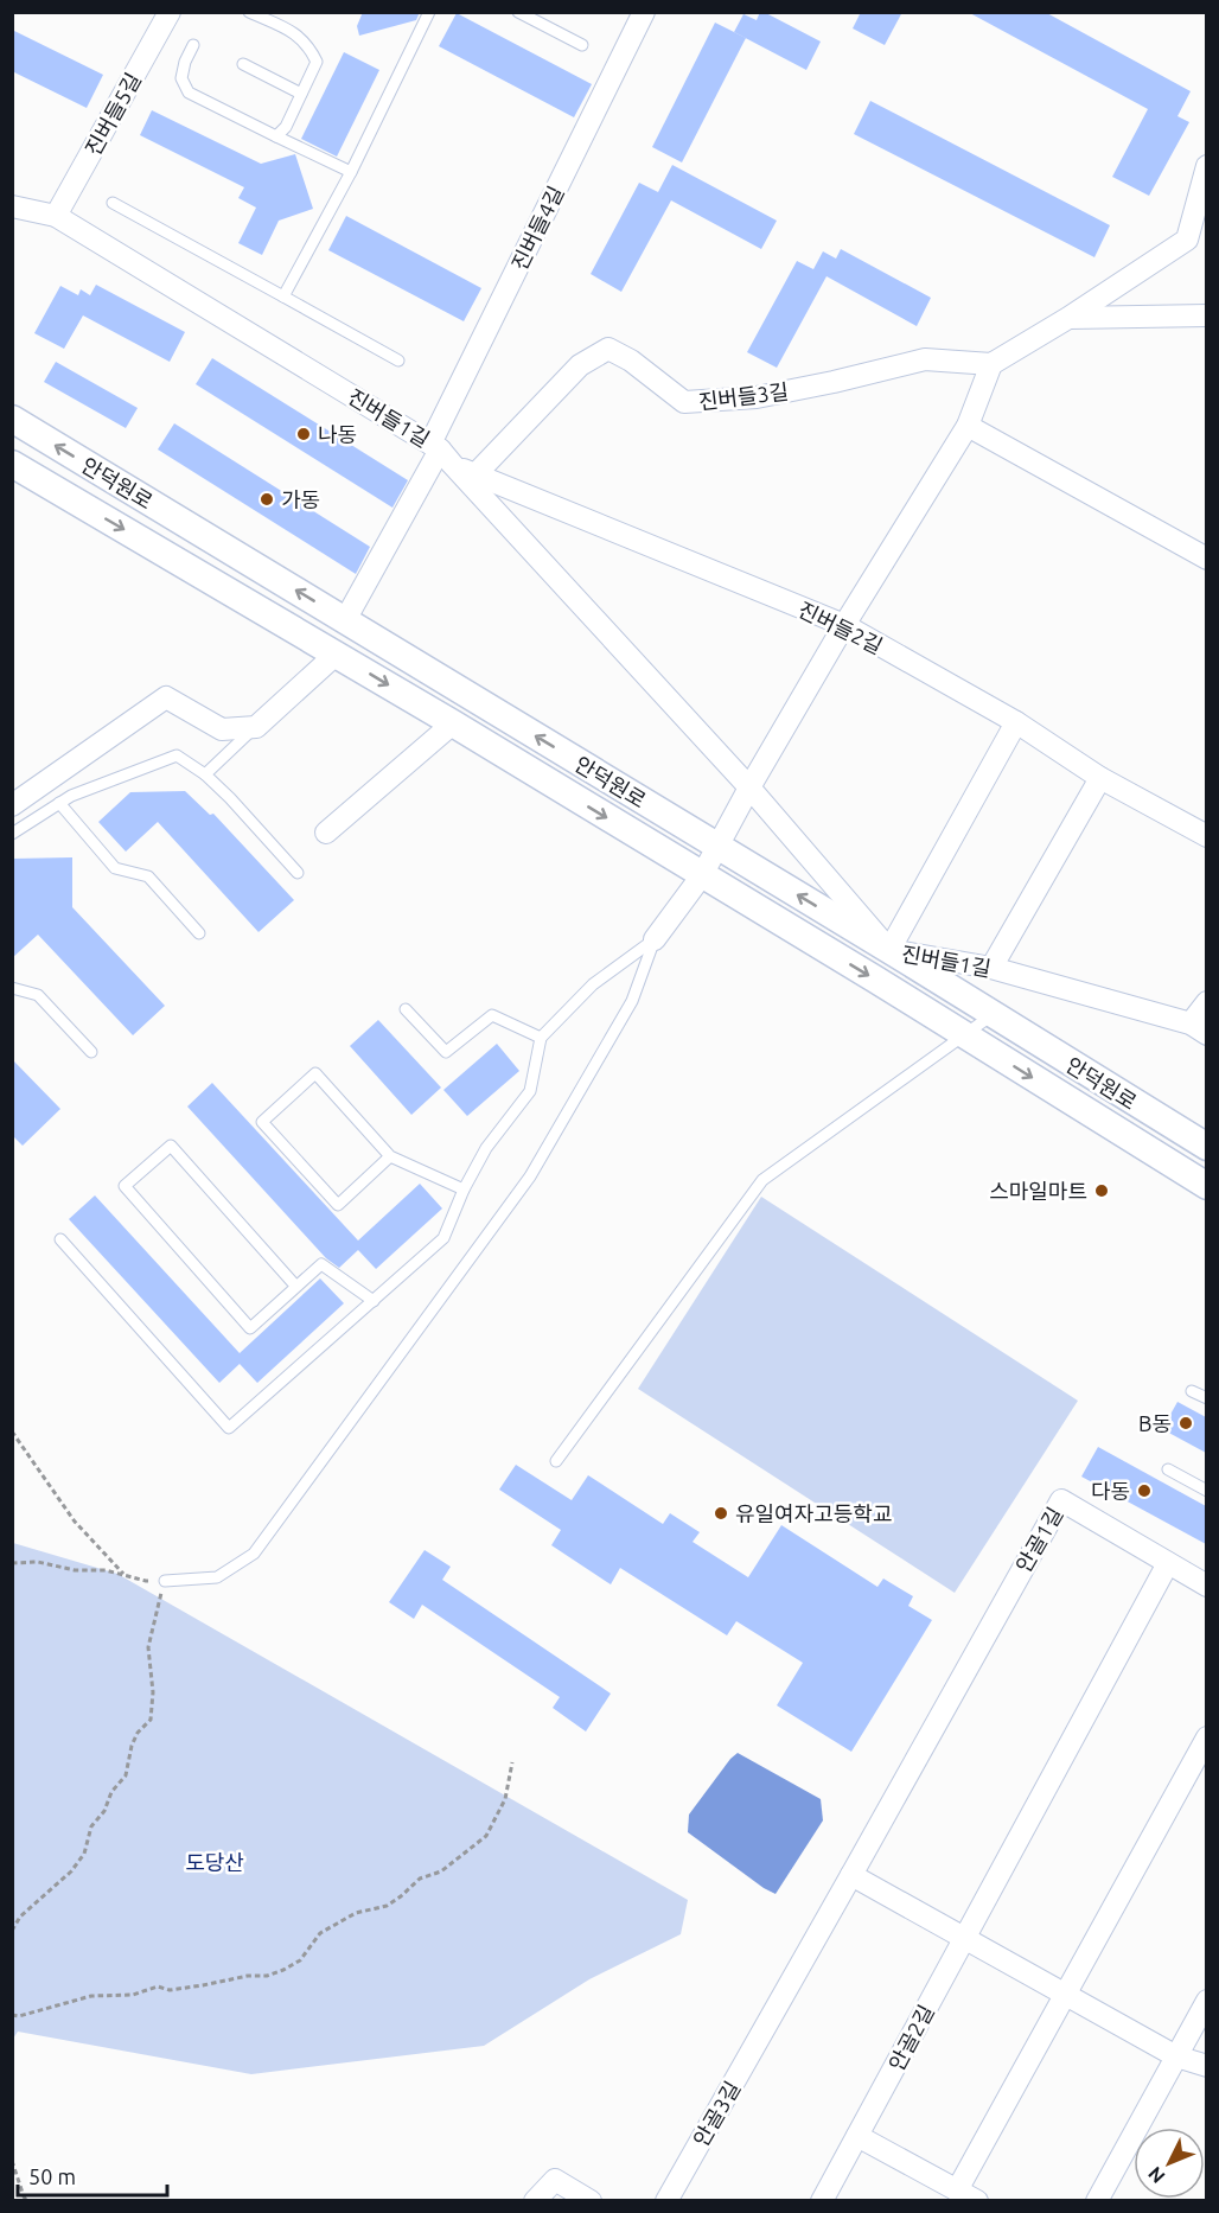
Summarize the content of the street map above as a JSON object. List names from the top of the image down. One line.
{"streets":{"street":["진버들5길","진버들4길","진버들3길","진버들1길","안덕원로","진버들2길","안골1길","안골2길","안골3길"]},"crossings":[["진버들5길","진버들1길"],["진버들4길","진버들1길"],["진버들4길","안덕원로"],["진버들4길","진버들2길"],["진버들3길","진버들2길"],["진버들1길","안덕원로"],["진버들1길","진버들2길"],["안골1길","안골2길"],["안골1길","안골3길"]],"parks":["도당산"],"places":["나동","가동","스마일마트","B동","다동","유일여자고등학교"],"scale_bar":"50 m","north":"bottom left"}
